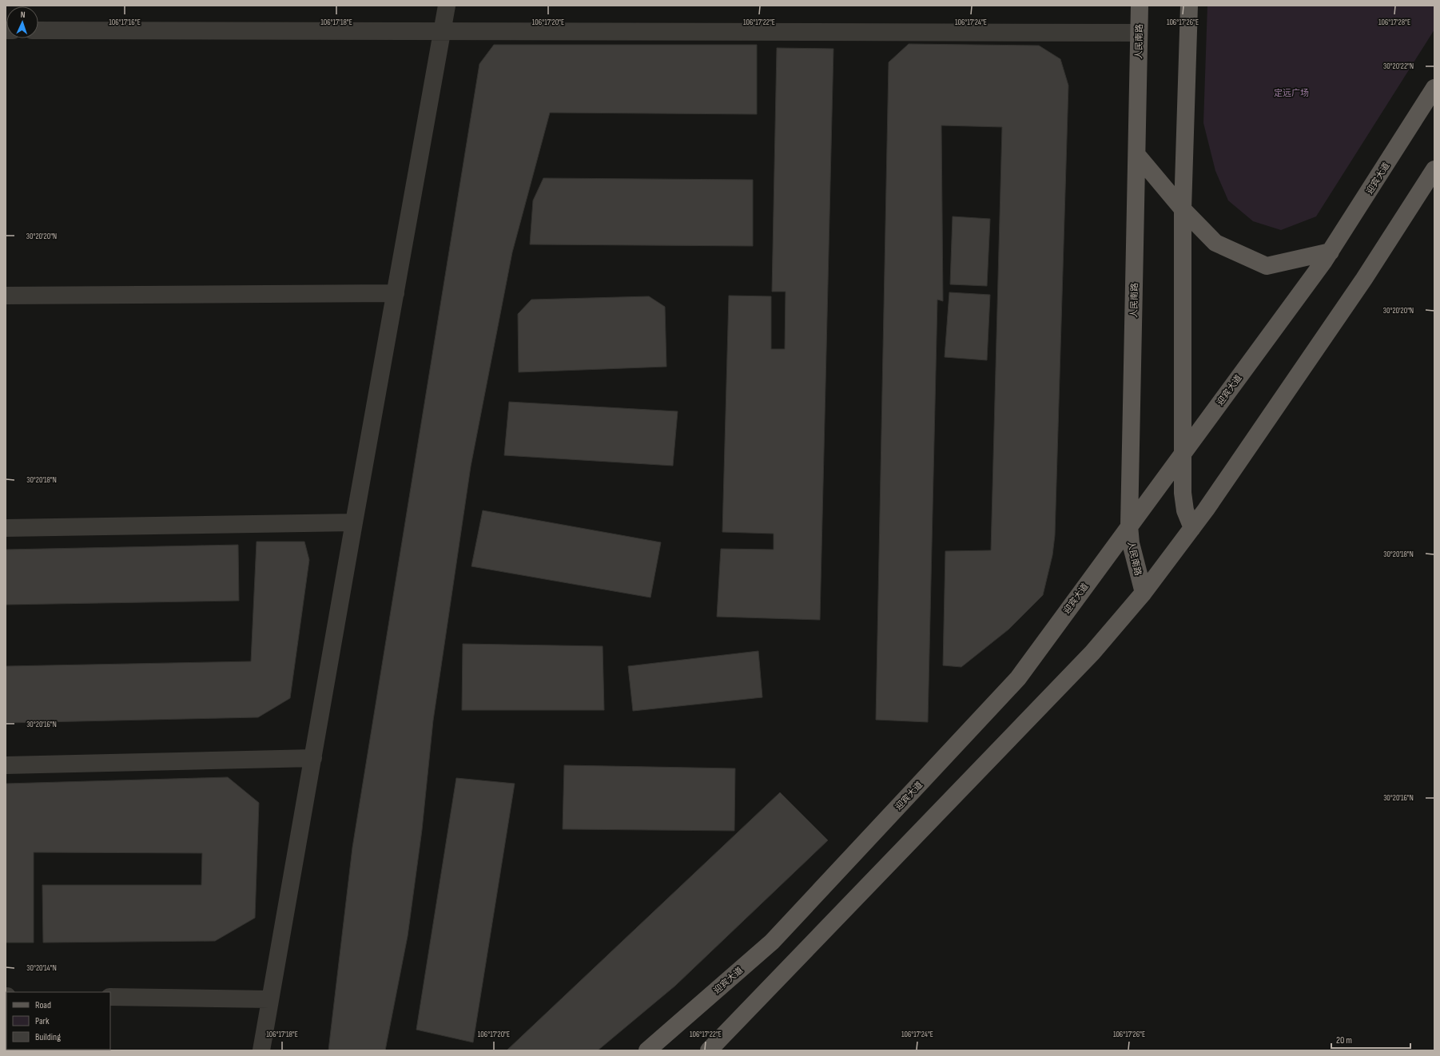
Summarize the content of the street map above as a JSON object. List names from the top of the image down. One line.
{"streets":{"main road":["人民南路","迎宾大道"]},"crossings":[["人民南路","迎宾大道"]],"parks":["定远广场"],"legend":["Road","Park","Building"],"scale_bar":"20 m","north":"top","coordinates":["106°17'16\"E","106°17'18\"E","106°17'20\"E","106°17'22\"E","106°17'24\"E","106°17'26\"E","106°17'28\"E","30°20'22\"N","30°20'20\"N","30°20'18\"N","30°20'16\"N","30°20'14\"N"]}
